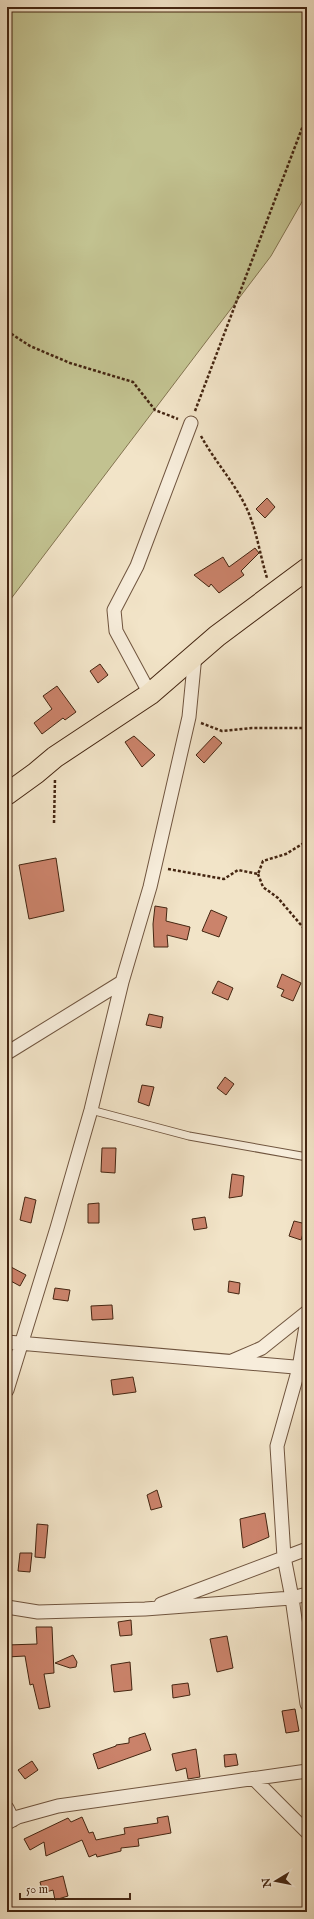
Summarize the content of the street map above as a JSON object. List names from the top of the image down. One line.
{"scale_bar":"50 m","north":"left"}
